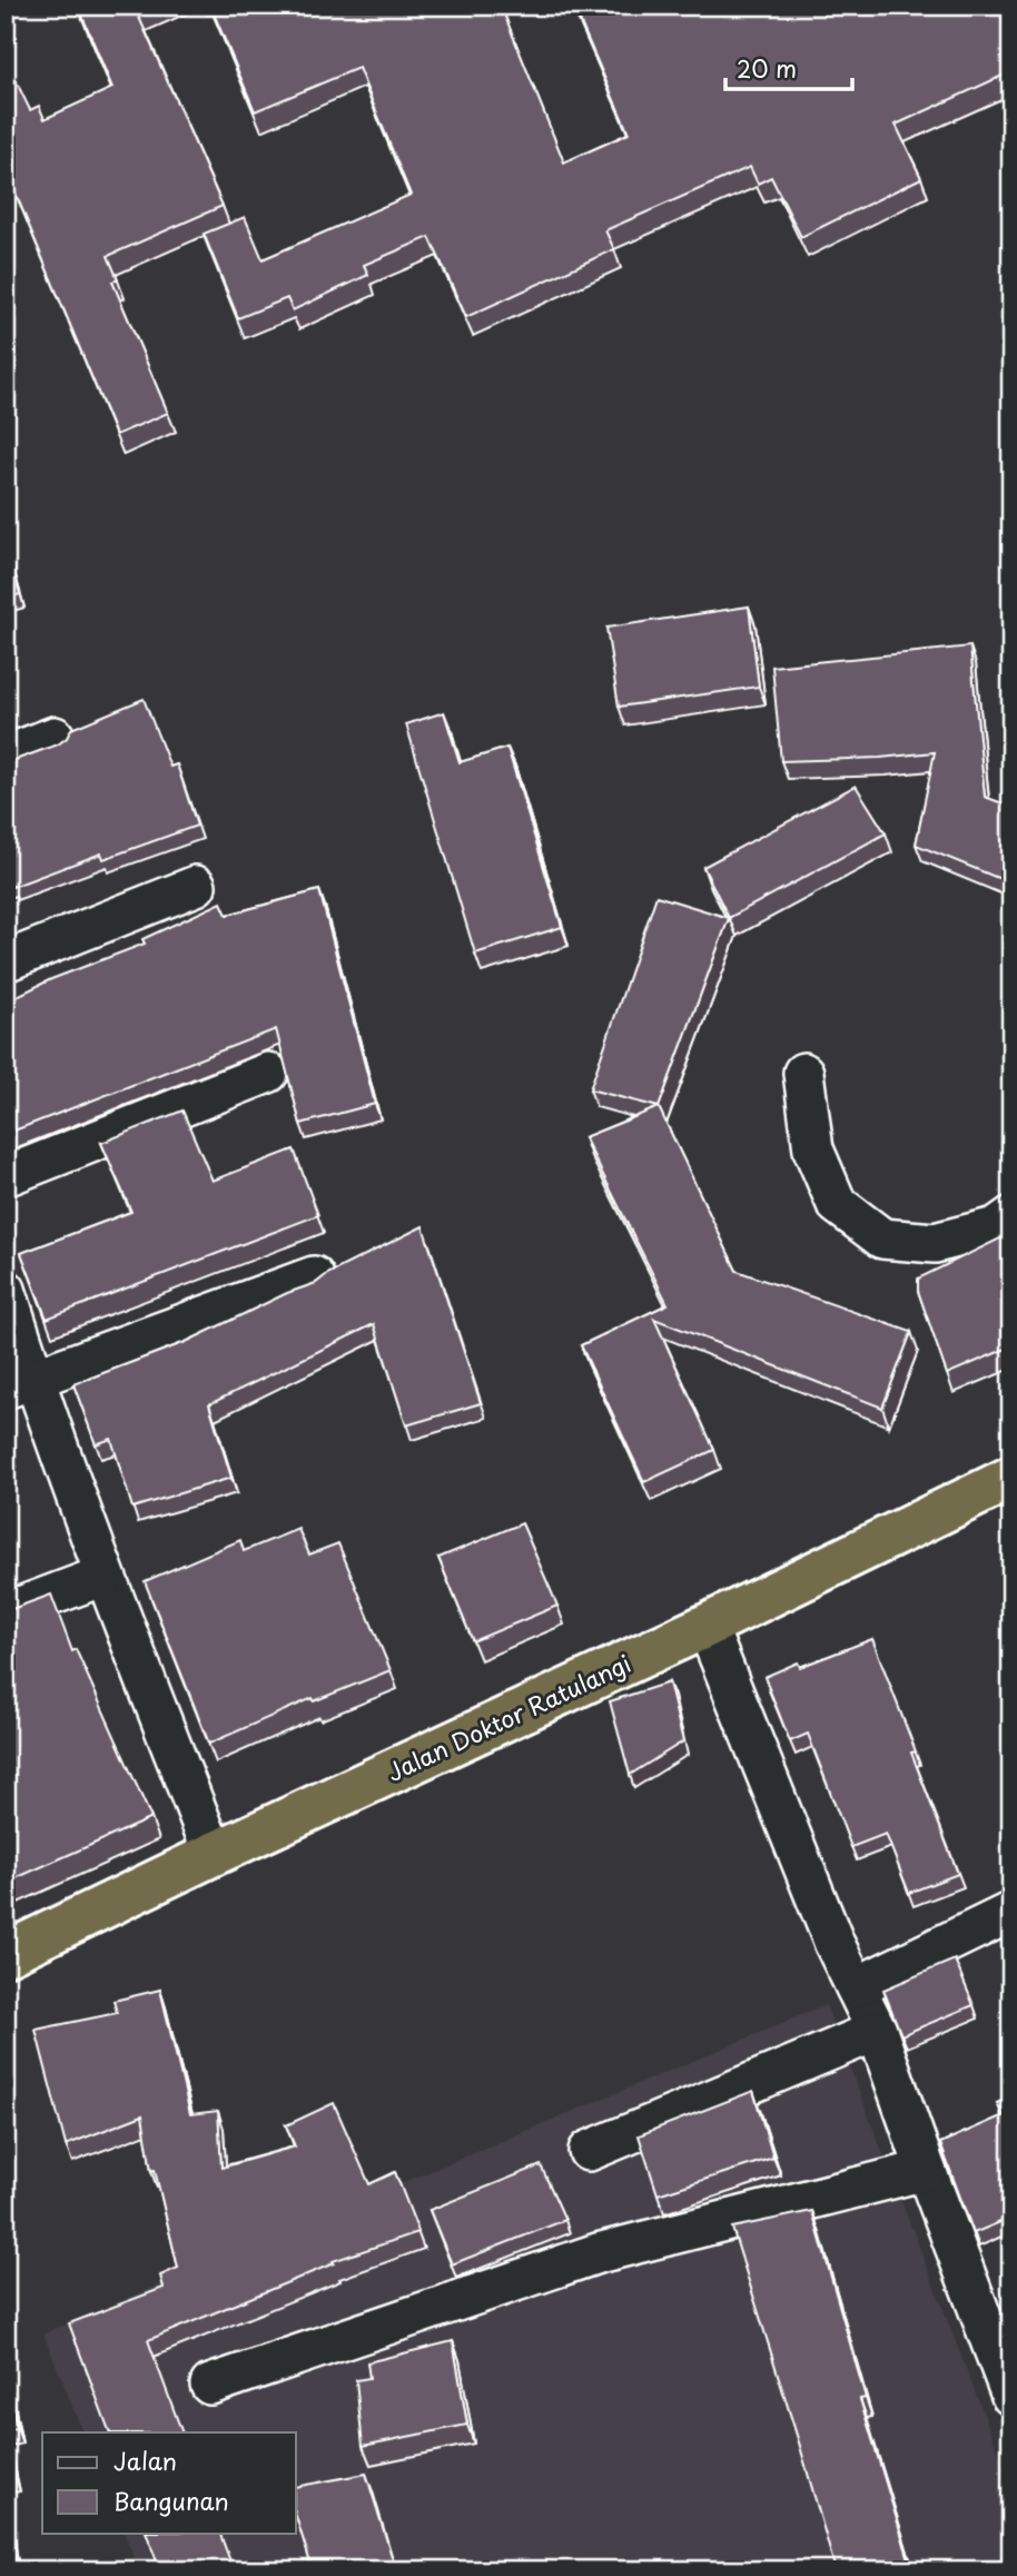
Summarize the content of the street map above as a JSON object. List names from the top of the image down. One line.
{"streets":{"highway":["Jalan Doktor Ratulangi"]},"legend":["Jalan","Bangunan"],"scale_bar":"20 m"}
